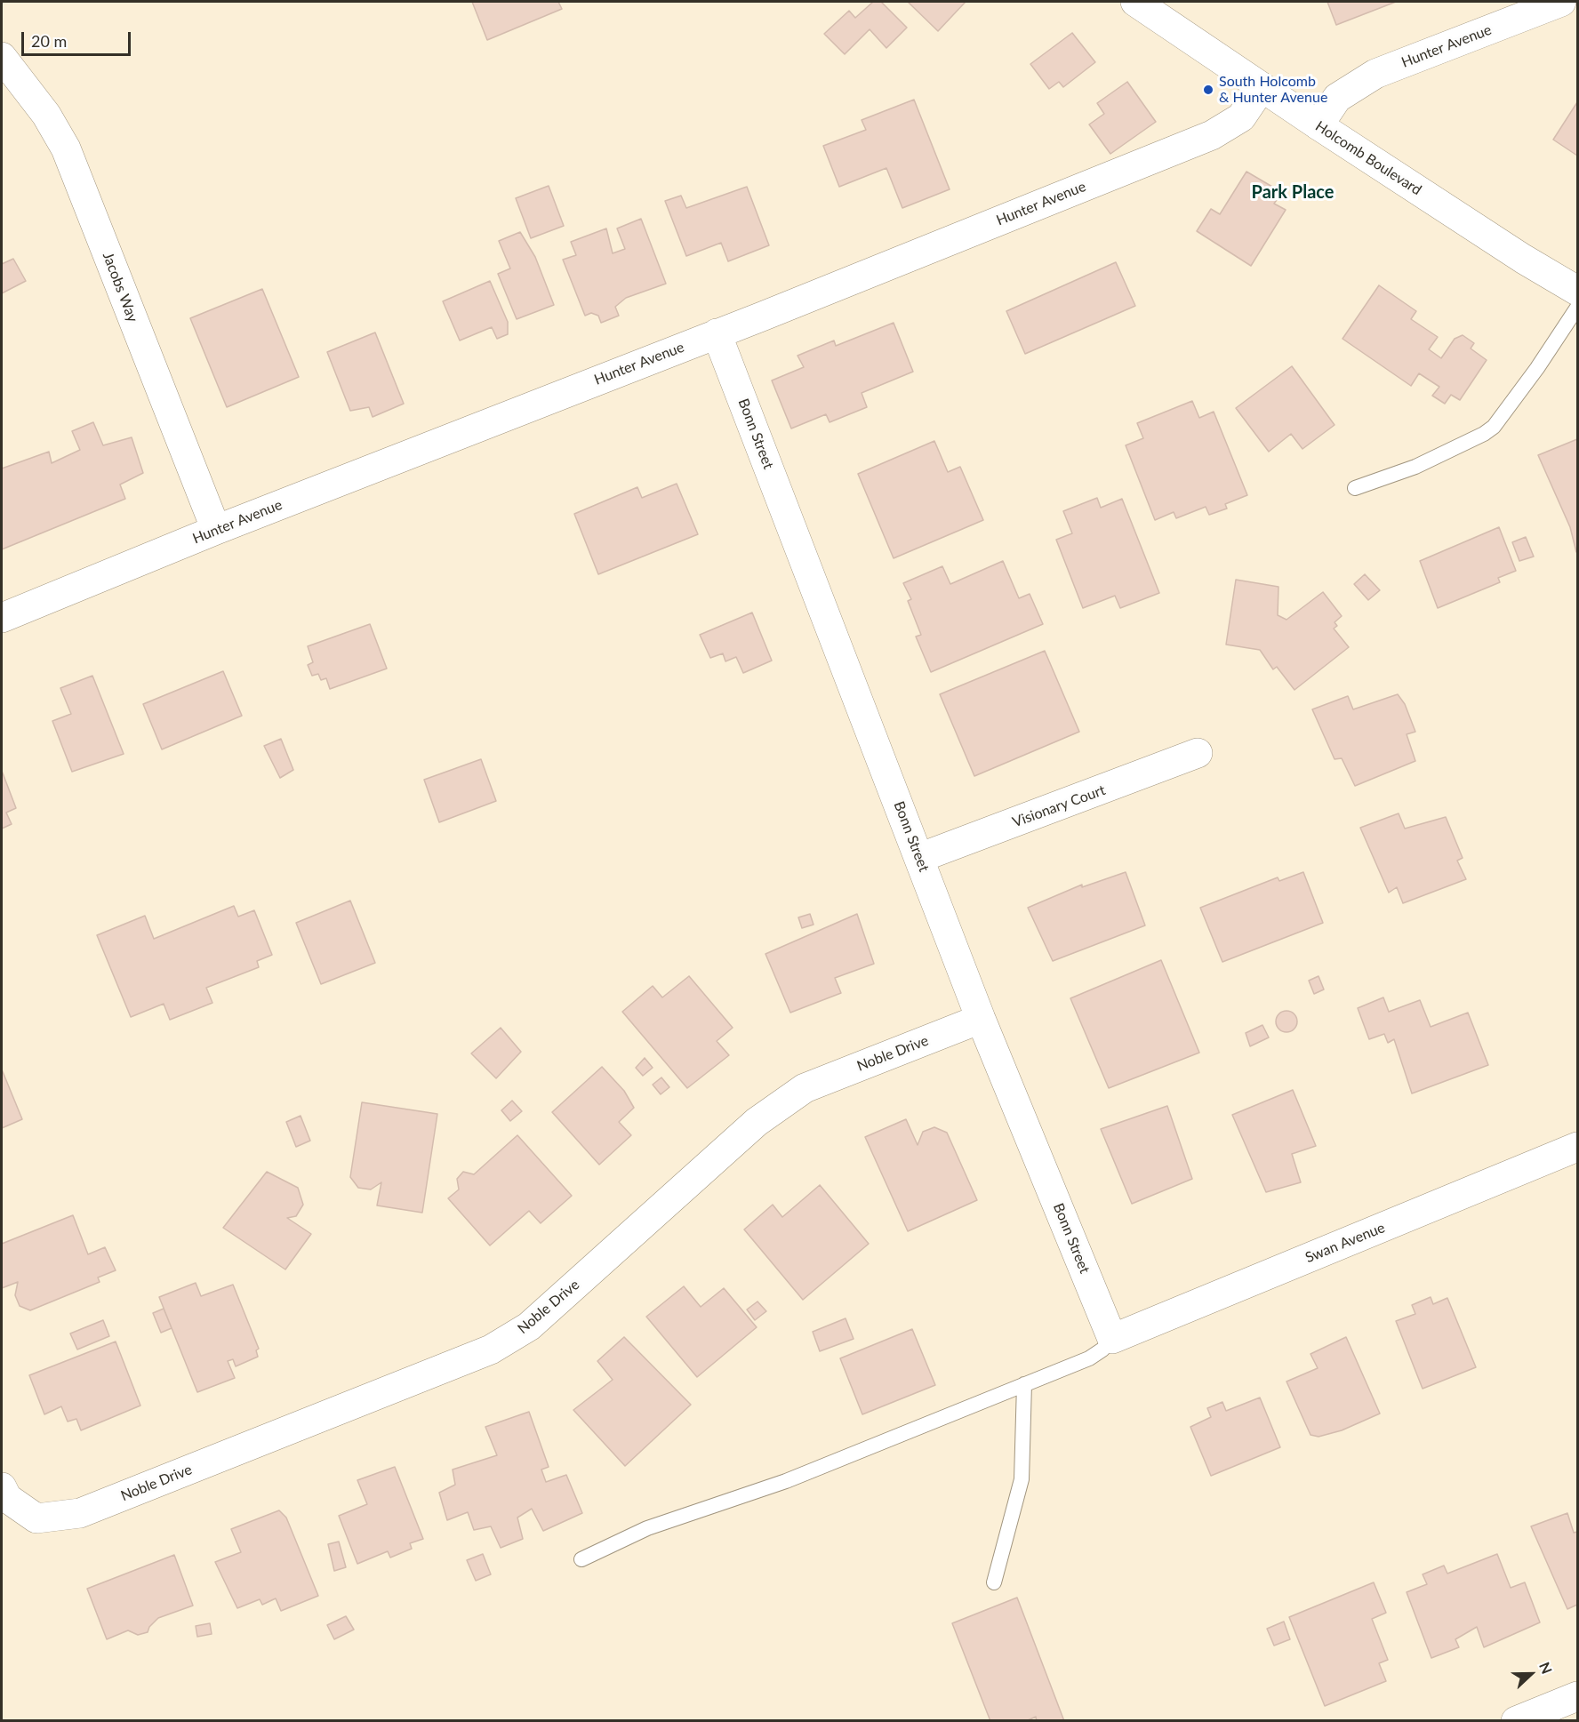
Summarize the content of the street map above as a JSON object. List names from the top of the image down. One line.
{"streets":{"street":["Hunter Avenue","Holcomb Boulevard","Jacobs Way","Bonn Street","Visionary Court","Noble Drive","Swan Avenue"]},"crossings":[["Hunter Avenue","Holcomb Boulevard"],["Hunter Avenue","Jacobs Way"],["Hunter Avenue","Bonn Street"],["Bonn Street","Visionary Court"],["Bonn Street","Noble Drive"],["Bonn Street","Swan Avenue"]],"districts":["Park Place"],"places":["South Holcomb & Hunter Avenue"],"scale_bar":"20 m","north":"right"}
